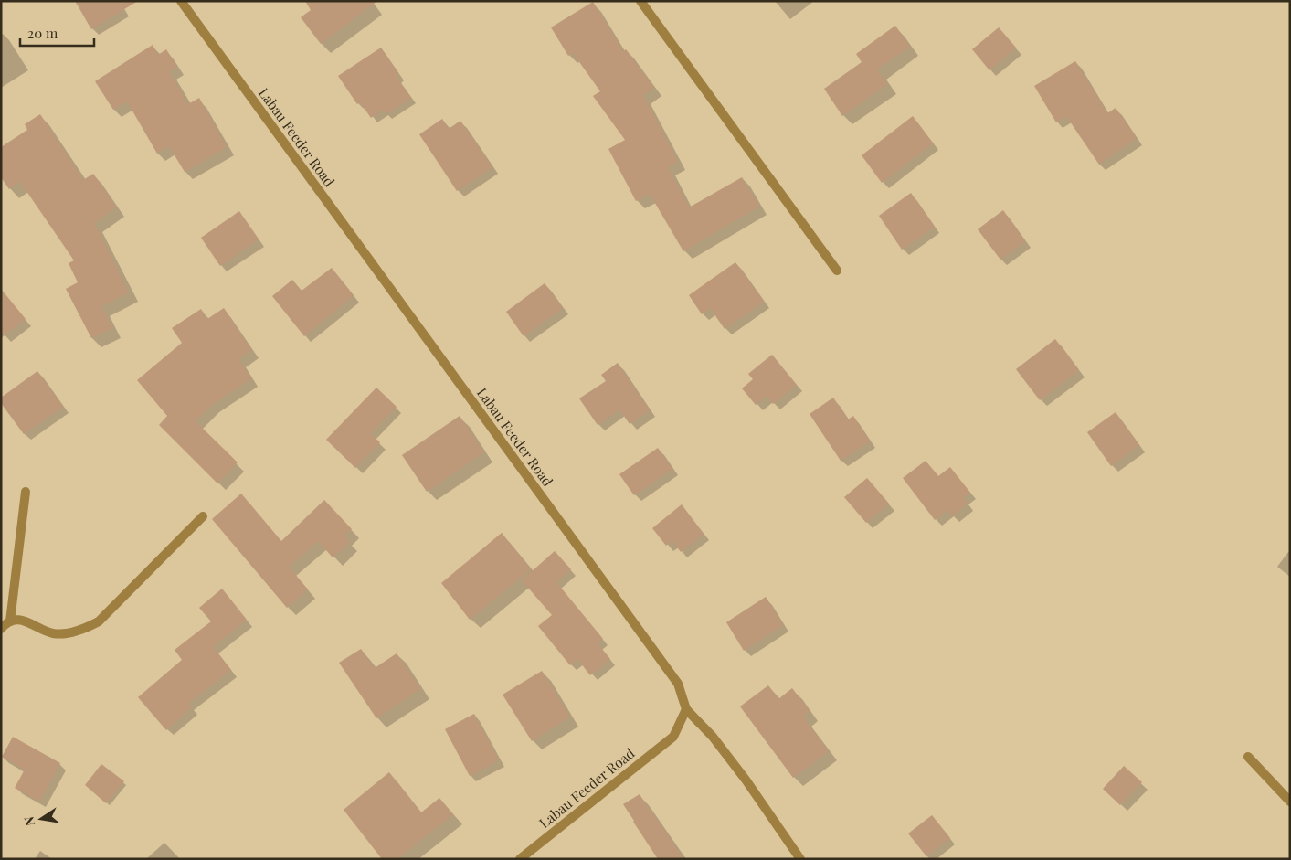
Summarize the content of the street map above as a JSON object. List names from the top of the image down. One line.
{"streets":{"street":["Labau Feeder Road"]},"scale_bar":"20 m","north":"left"}
